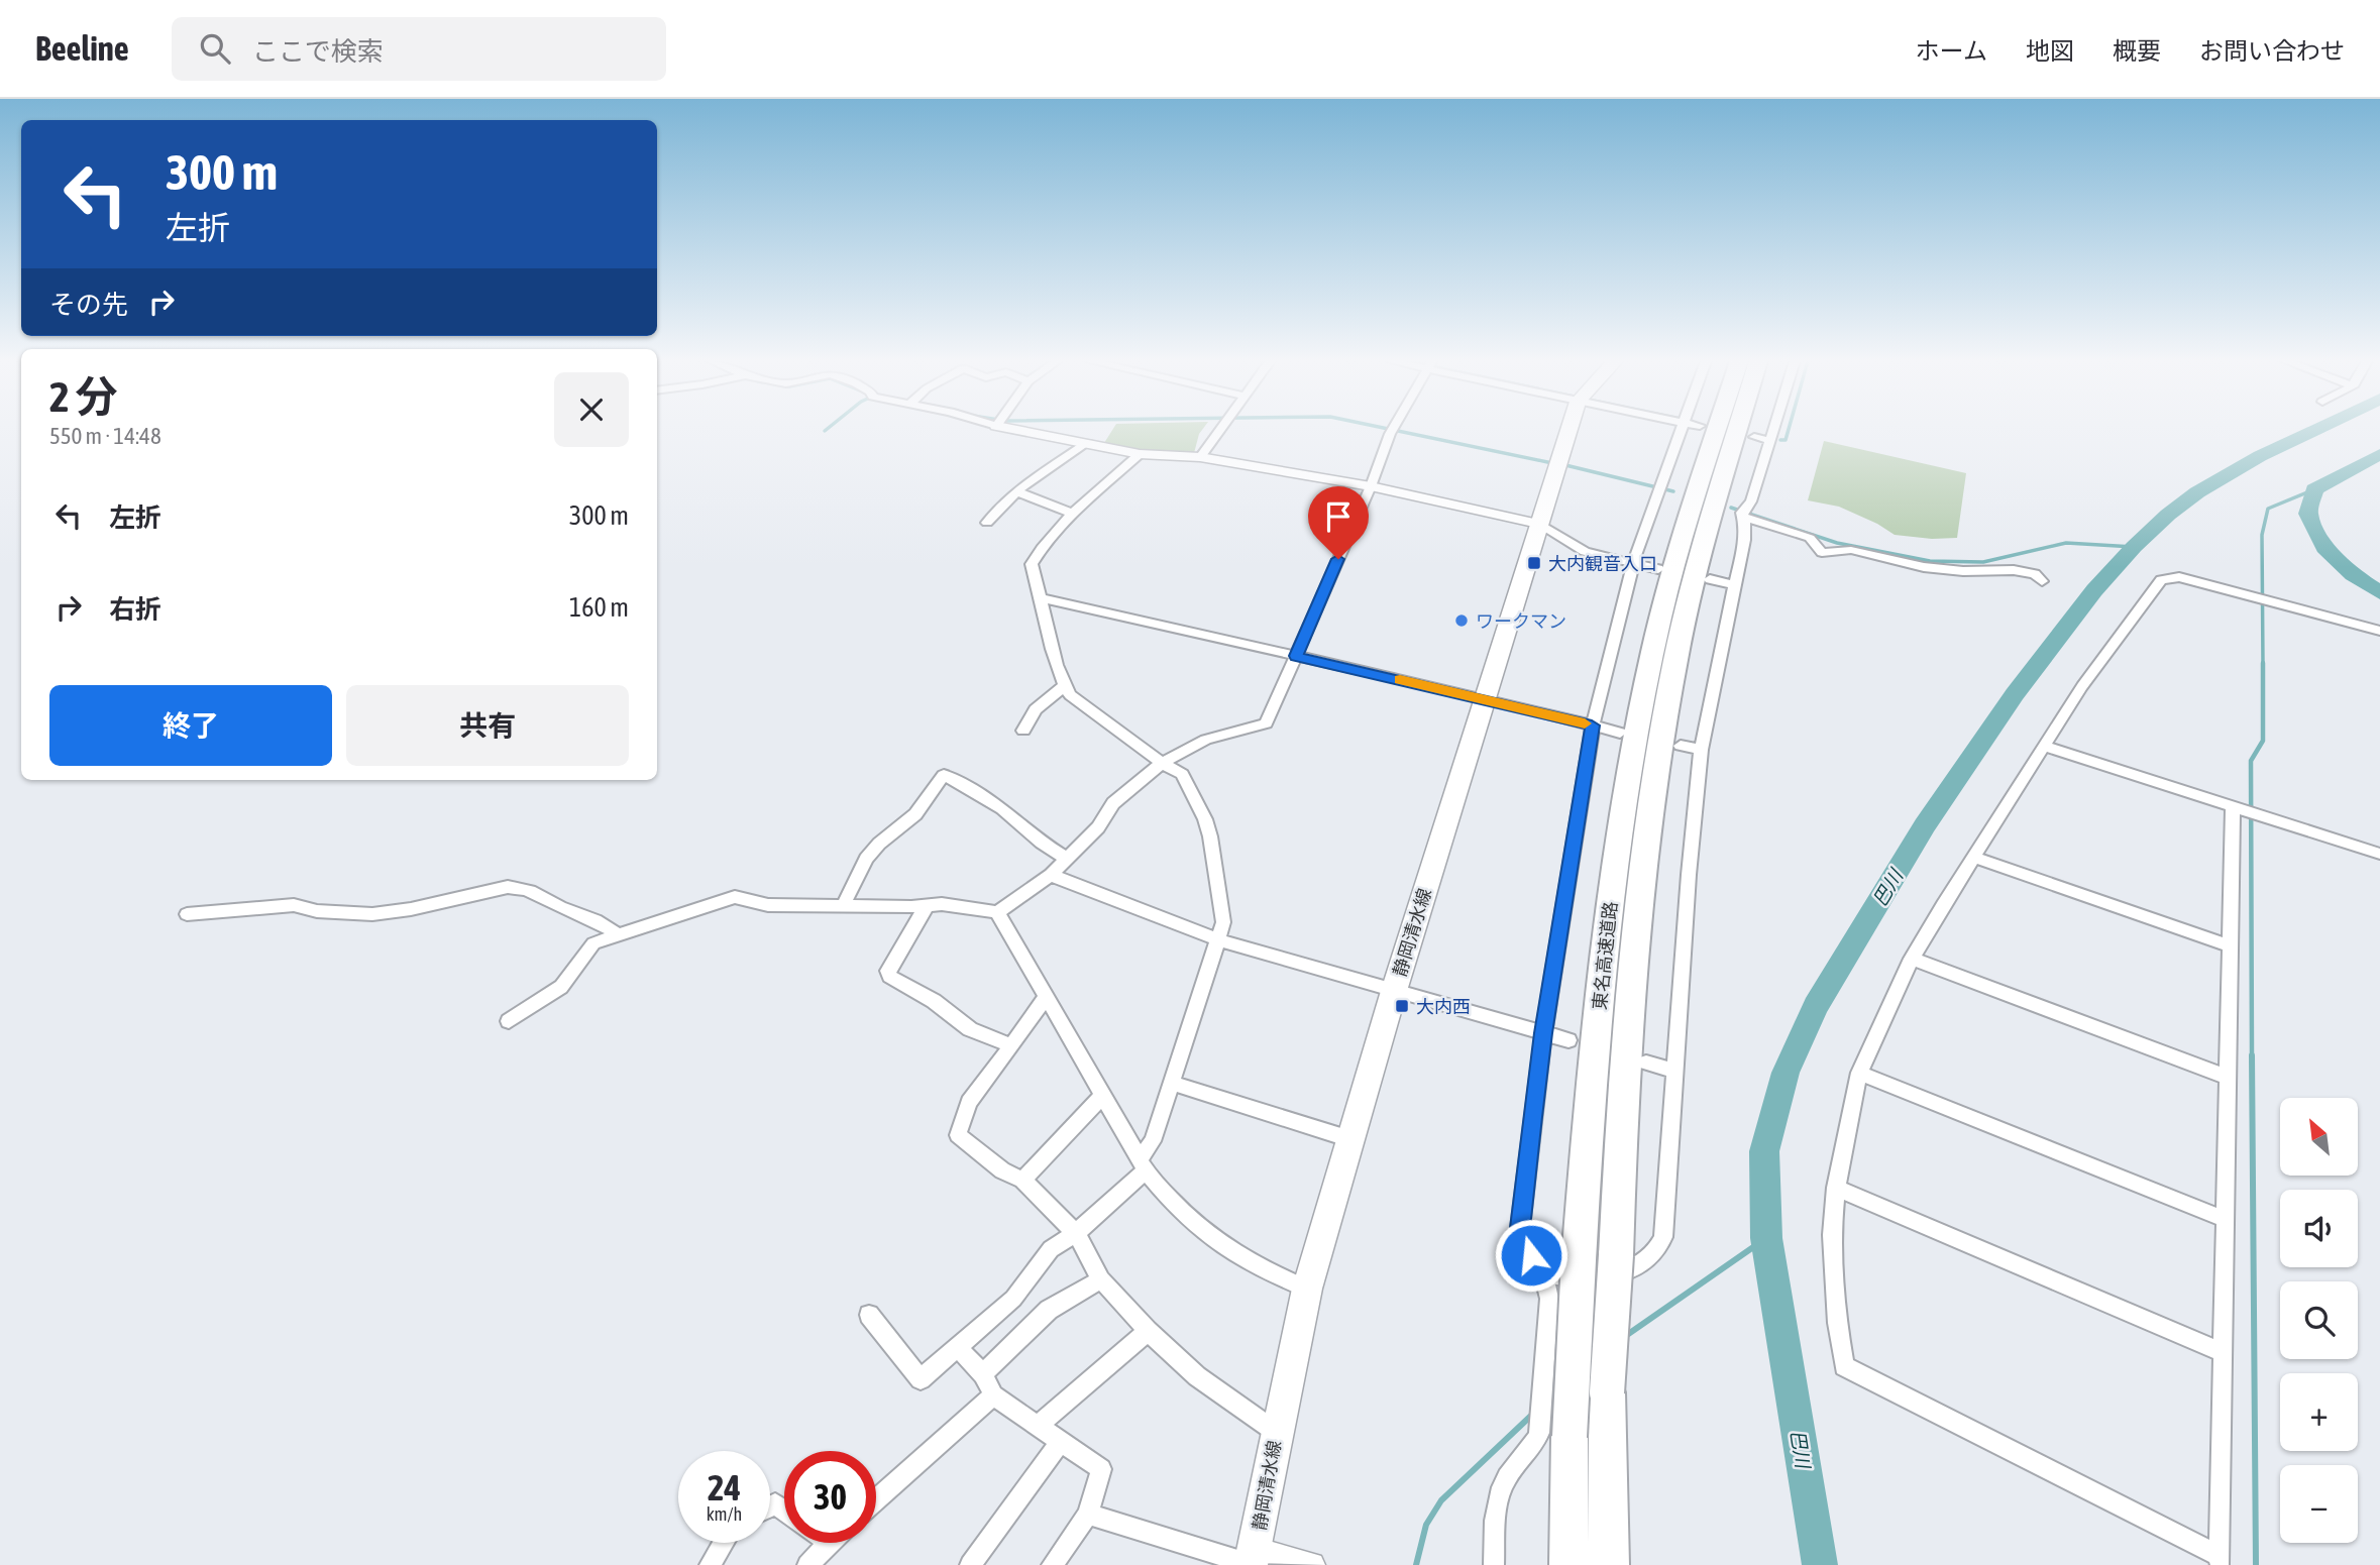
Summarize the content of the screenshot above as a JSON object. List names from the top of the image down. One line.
{"streets":{"highway":["東名高速道路"],"main road":["静岡清水線"]},"water":["巴川"],"places":{"transit":["大内観音入口","大内西"],"other":["ワークマン"]},"north":"top left","page":{"header":"Beeline","search":"ここで検索","nav":["ホーム","地図","概要","お問い合わせ"],"turn":["300 m","左折"],"then":"その先","heading":["2 分","550 m · 14:48"],"list":[{"name":"左折","value":"300 m"},{"name":"右折","value":"160 m"}],"buttons":["終了","共有"],"map_buttons":["+","−"],"speed":"24 km/h","limit":"30"}}
